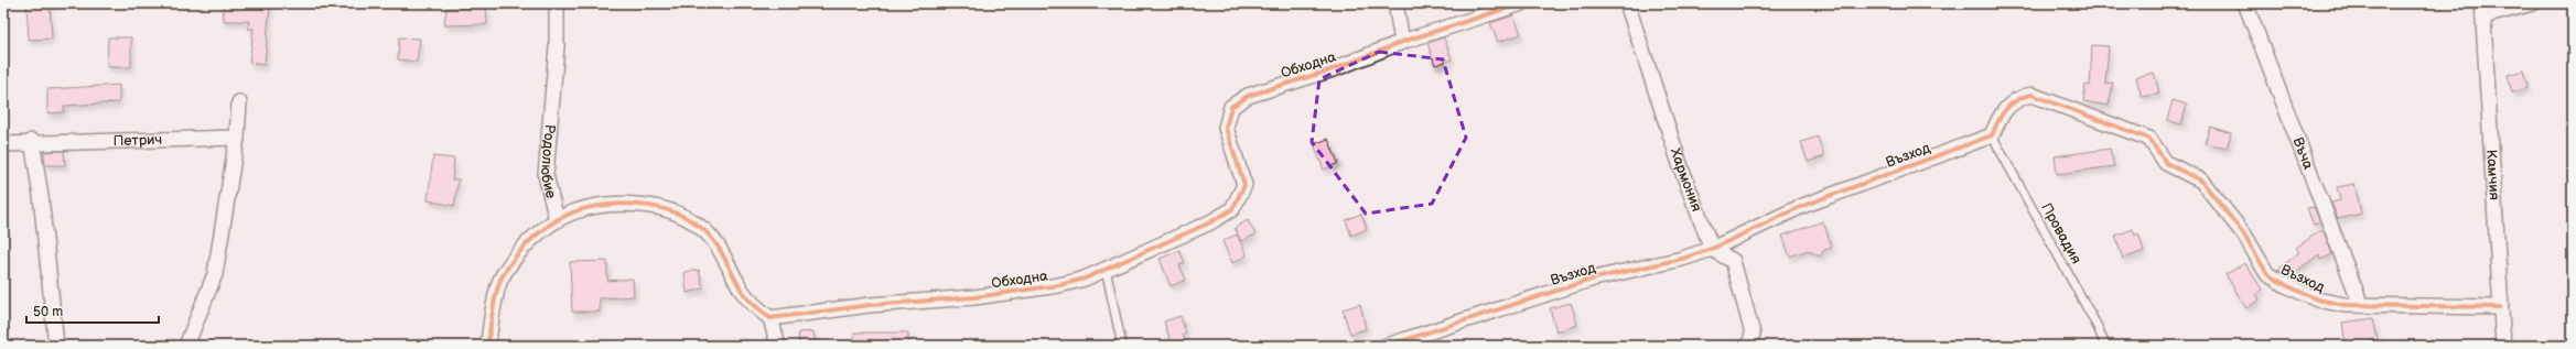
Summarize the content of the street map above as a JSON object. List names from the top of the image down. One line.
{"streets":{"street":["Обходна","Петрич","Въча","Възход","Родолюбие","Камчия","Хармония"],"lane":["Провадия"]},"crossings":[["Въча","Възход"],["Възход","Камчия"],["Възход","Хармония"],["Възход","Провадия"]],"scale_bar":"50 m"}
